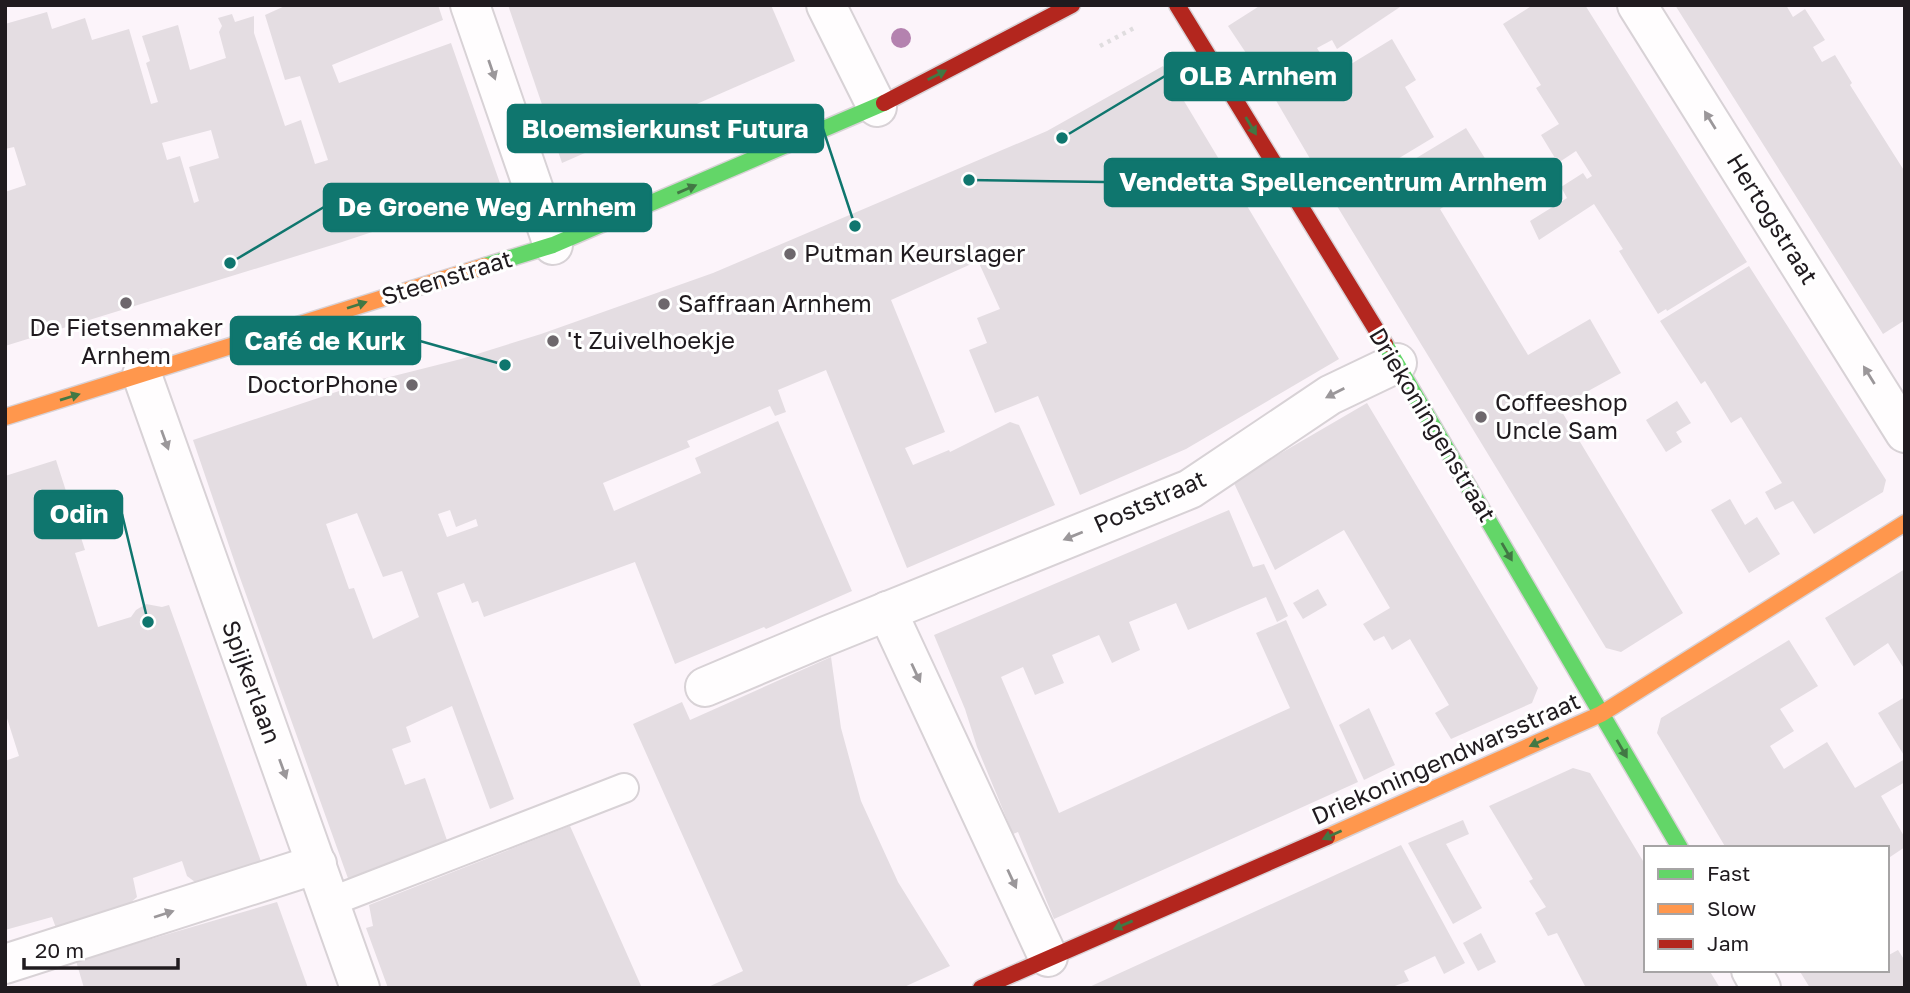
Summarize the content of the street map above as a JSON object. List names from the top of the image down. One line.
{"streets":{"street":["Hertogstraat","Steenstraat","Driekoningenstraat","Poststraat","Spijkerlaan","Driekoningendwarsstraat"]},"crossings":[["Steenstraat","Spijkerlaan"],["Driekoningenstraat","Poststraat"],["Driekoningenstraat","Driekoningendwarsstraat"]],"one_way":["Hertogstraat","Steenstraat","Driekoningenstraat","Poststraat","Spijkerlaan","Driekoningendwarsstraat"],"places":["OLB Arnhem","Vendetta Spellencentrum Arnhem","Bloemsierkunst Futura","Putman Keurslager","De Groene Weg Arnhem","De Fietsenmaker Arnhem","Saffraan Arnhem","'t Zuivelhoekje","Café de Kurk","DoctorPhone","Coffeeshop Uncle Sam","Odin"],"legend":["Fast","Slow","Jam"],"scale_bar":"20 m"}
